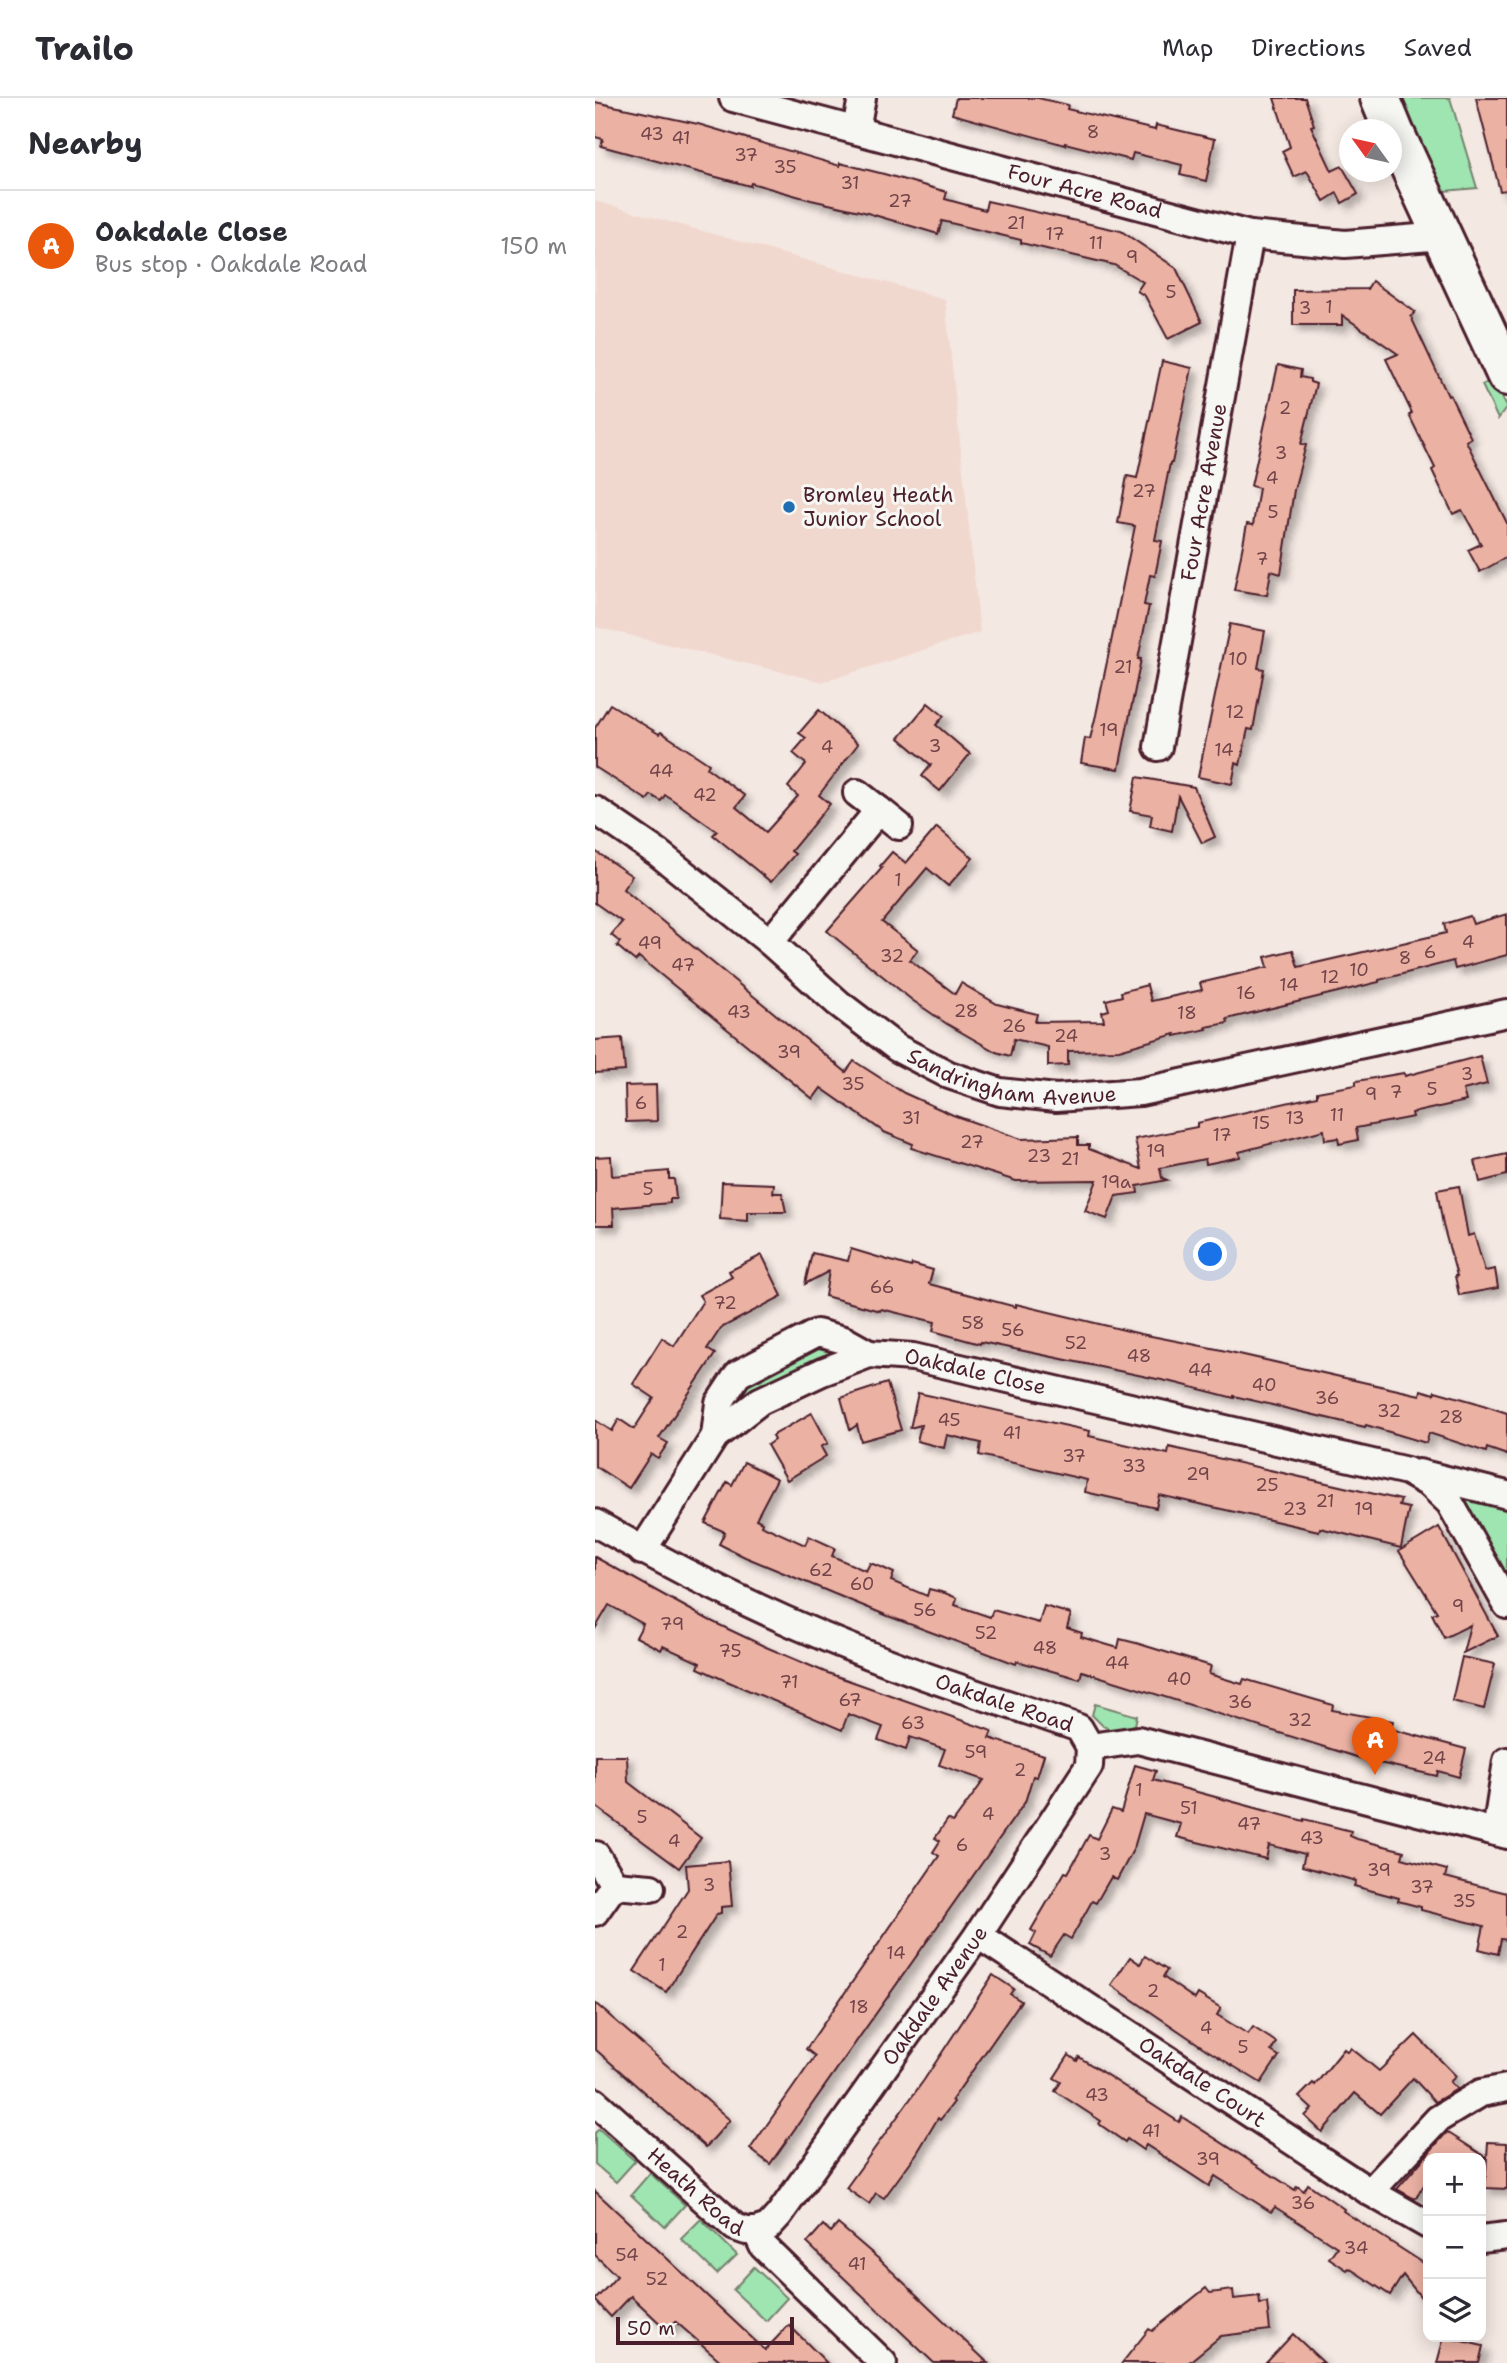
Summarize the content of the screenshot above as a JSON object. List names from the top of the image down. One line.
{"streets":{"street":["Four Acre Road","Four Acre Avenue","Sandringham Avenue","Oakdale Close","Oakdale Road","Oakdale Avenue","Oakdale Court","Heath Road"]},"crossings":[["Four Acre Road","Four Acre Avenue"],["Oakdale Close","Oakdale Road"],["Oakdale Road","Oakdale Avenue"],["Oakdale Avenue","Oakdale Court"],["Oakdale Avenue","Heath Road"]],"places":["Bromley Heath Junior School"],"house_numbers":["8","43","41","37","35","31","27","21","17","11","9","5","1","3","2","3","4","27","5","7","10","21","12","19","3","4","14","44","42","1","4","49","6","32","8","47","10","12","14","16","28","43","18","26","24","39","3","35","5","7","9","6","11","31","13","15","17","27","19","23","21","19a","5","66","72","58","56","52","48","44","40","36","32","28","45","41","37","33","29","25","21","23","19","62","60","9","56","79","52","48","75","44","40","71","67","36","32","63","59","24","2","1","51","4","5","47","43","4","6","3","39","3","37","35","2","14","1","2","18","4","5","43","41","39","36","34","54","41","52"],"scale_bar":"50 m","north":"top left","page":{"header":"Trailo","nav":["Map","Directions","Saved"],"heading":"Nearby","list":[{"mark":"A","name":"Oakdale Close","note":"Bus stop · Oakdale Road","value":"150 m"}],"pins":"A","map_buttons":["+","−"],"scale":"50 m"}}
